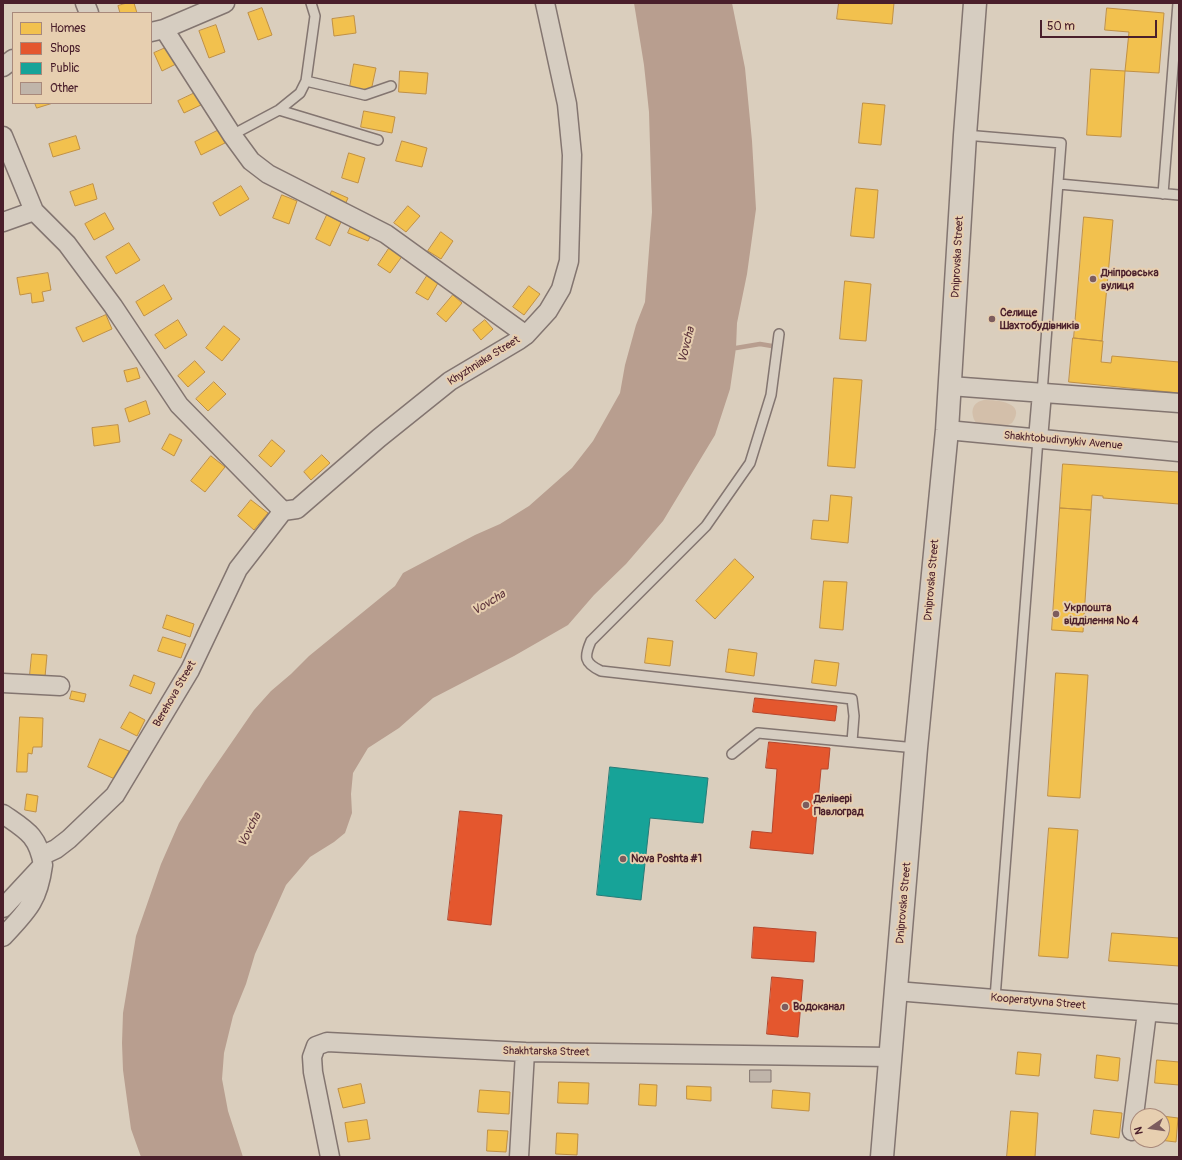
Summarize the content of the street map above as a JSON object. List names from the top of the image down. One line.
{"streets":{"highway":["Dniprovska Street"],"street":["Khyzhniaka Street","Shakhtobudivnykiv Avenue","Berehova Street","Kooperatyvna Street","Shakhtarska Street"]},"crossings":[["Dniprovska Street","Shakhtobudivnykiv Avenue"],["Dniprovska Street","Kooperatyvna Street"],["Dniprovska Street","Shakhtarska Street"],["Khyzhniaka Street","Berehova Street"]],"water":["Vovcha"],"places":["Дніпровська вулиця","Селище Шахтобудівників","Укрпошта відділення № 4","Делівері Павлоград","Nova Poshta #1","Водоканал"],"legend":["Homes","Shops","Public","Other"],"scale_bar":"50 m","north":"left"}
